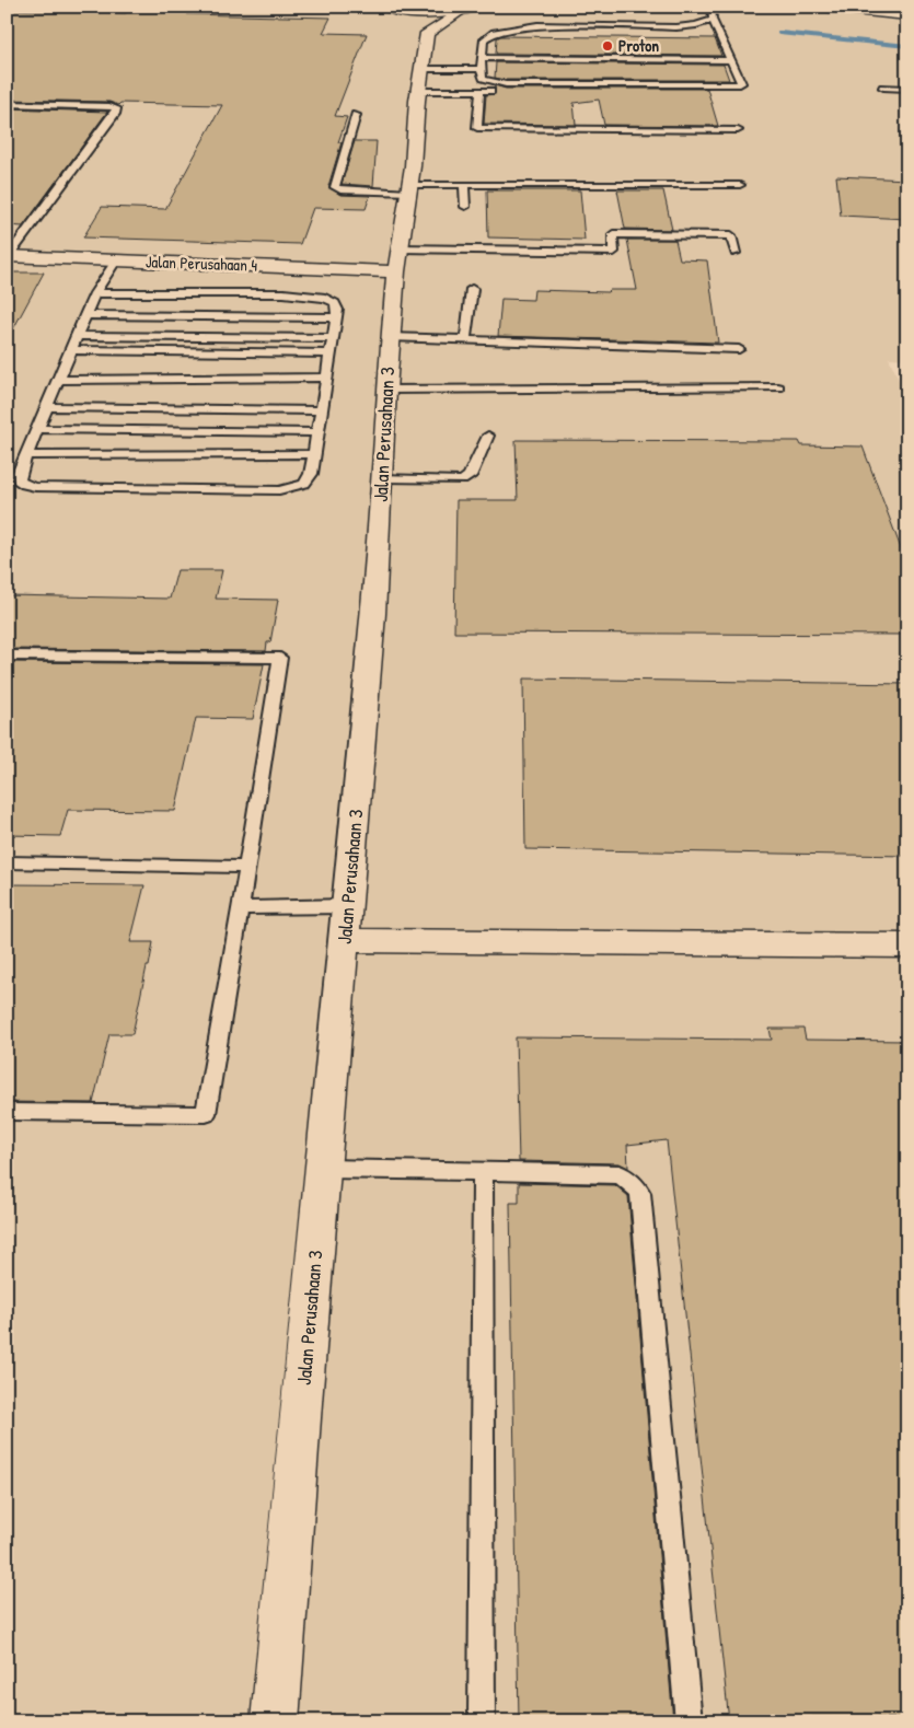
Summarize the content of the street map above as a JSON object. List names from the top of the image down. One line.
{"streets":{"street":["Jalan Perusahaan 4","Jalan Perusahaan 3"]},"crossings":[["Jalan Perusahaan 4","Jalan Perusahaan 3"]],"places":["Proton"]}
